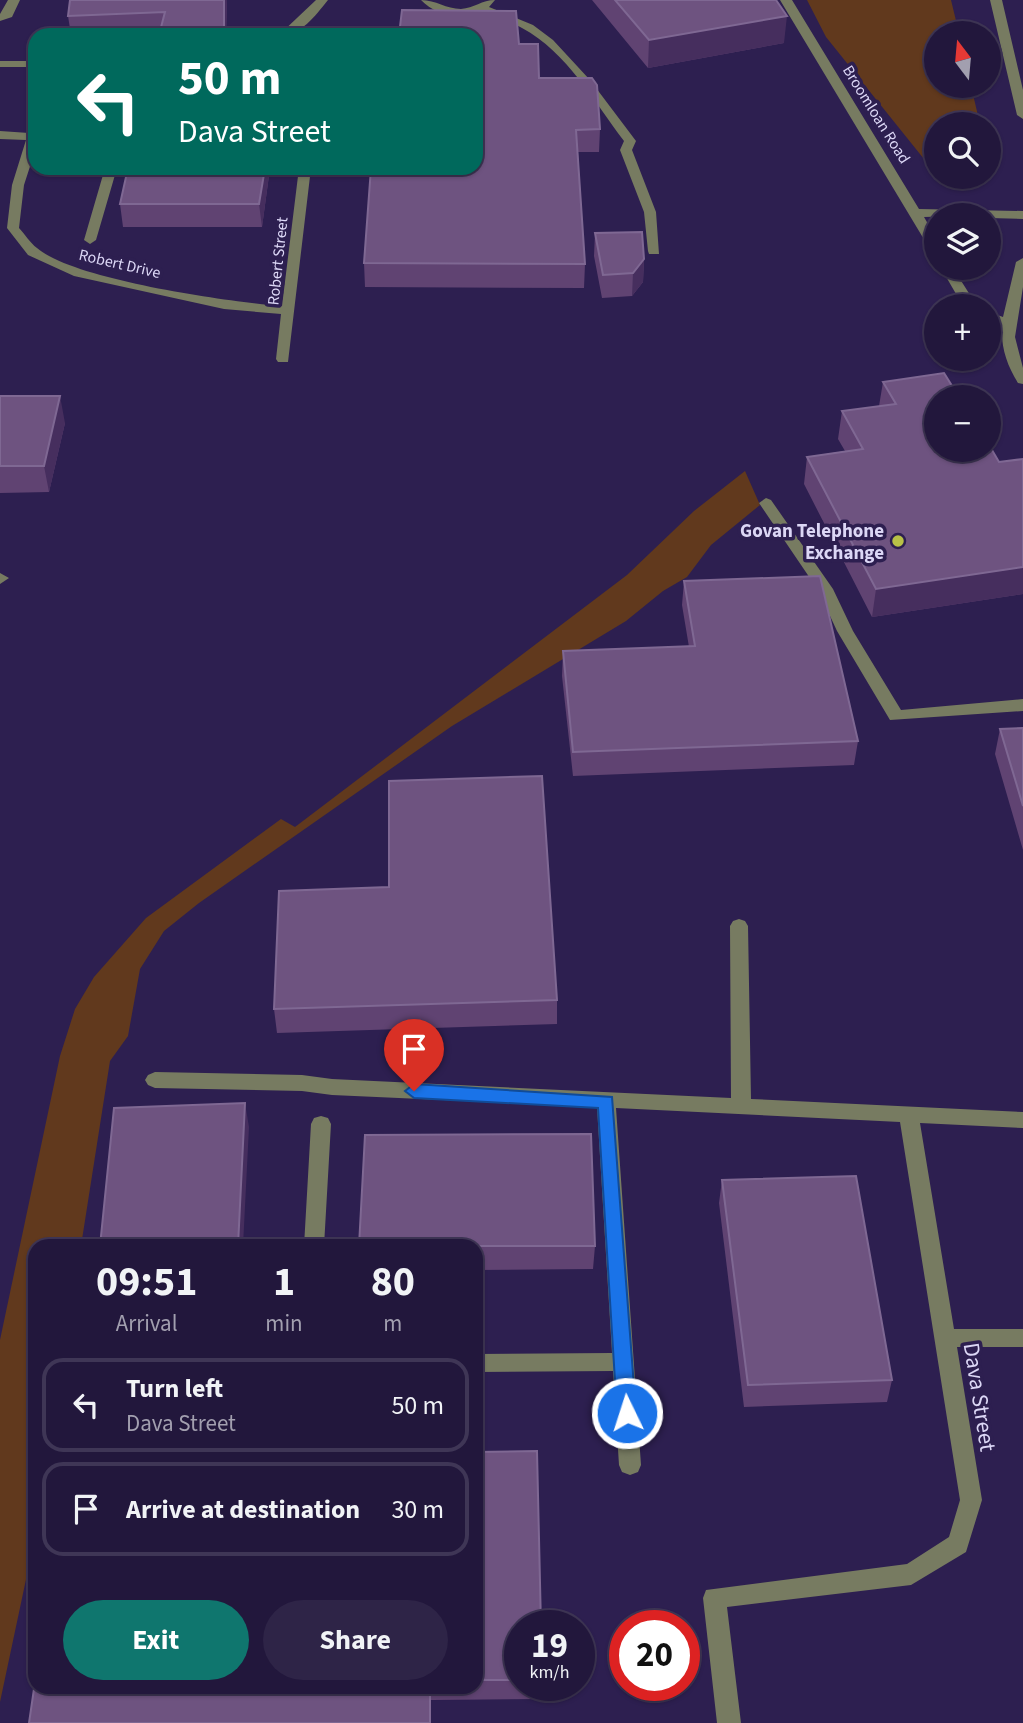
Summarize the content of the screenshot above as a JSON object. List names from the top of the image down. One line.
{"streets":{"street":["Broomloan Road","Robert Street","Robert Drive","Dava Street"]},"crossings":[["Robert Street","Robert Drive"]],"places":["Govan Telephone Exchange"],"north":"top","page":{"map_buttons":["+","−"],"turn":["50 m","Dava Street"],"eta":["09:51","Arrival","1","min","80","m"],"list":[{"name":"Turn left","note":"Dava Street","value":"50 m"},{"name":"Arrive at destination","value":"30 m"}],"buttons":["Exit","Share"],"speed":"19 km/h","limit":"20"}}
